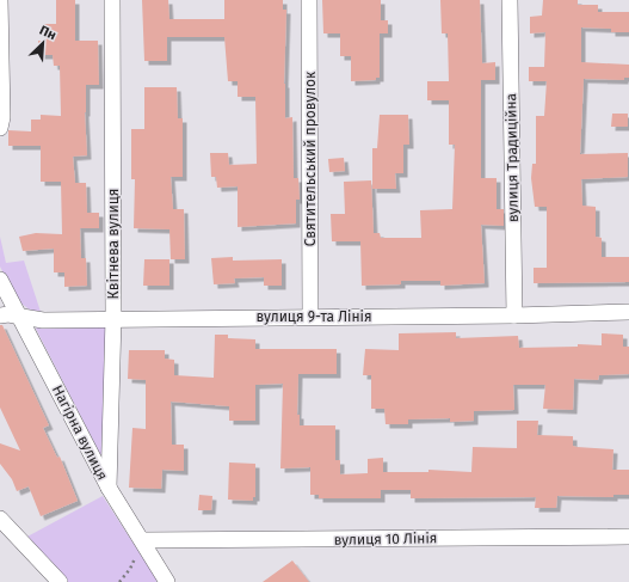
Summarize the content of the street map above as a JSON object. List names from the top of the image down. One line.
{"streets":{"street":["вулиця Традиційна","Святительський провулок","Квітнева вулиця","вулиця 9-та Лінія","Нагірна вулиця","вулиця 10 Лінія"]},"crossings":[["вулиця Традиційна","вулиця 9-та Лінія"],["Святительський провулок","вулиця 9-та Лінія"],["Квітнева вулиця","вулиця 9-та Лінія"],["Квітнева вулиця","Нагірна вулиця"],["вулиця 9-та Лінія","Нагірна вулиця"],["Нагірна вулиця","вулиця 10 Лінія"]],"north":"top right"}
